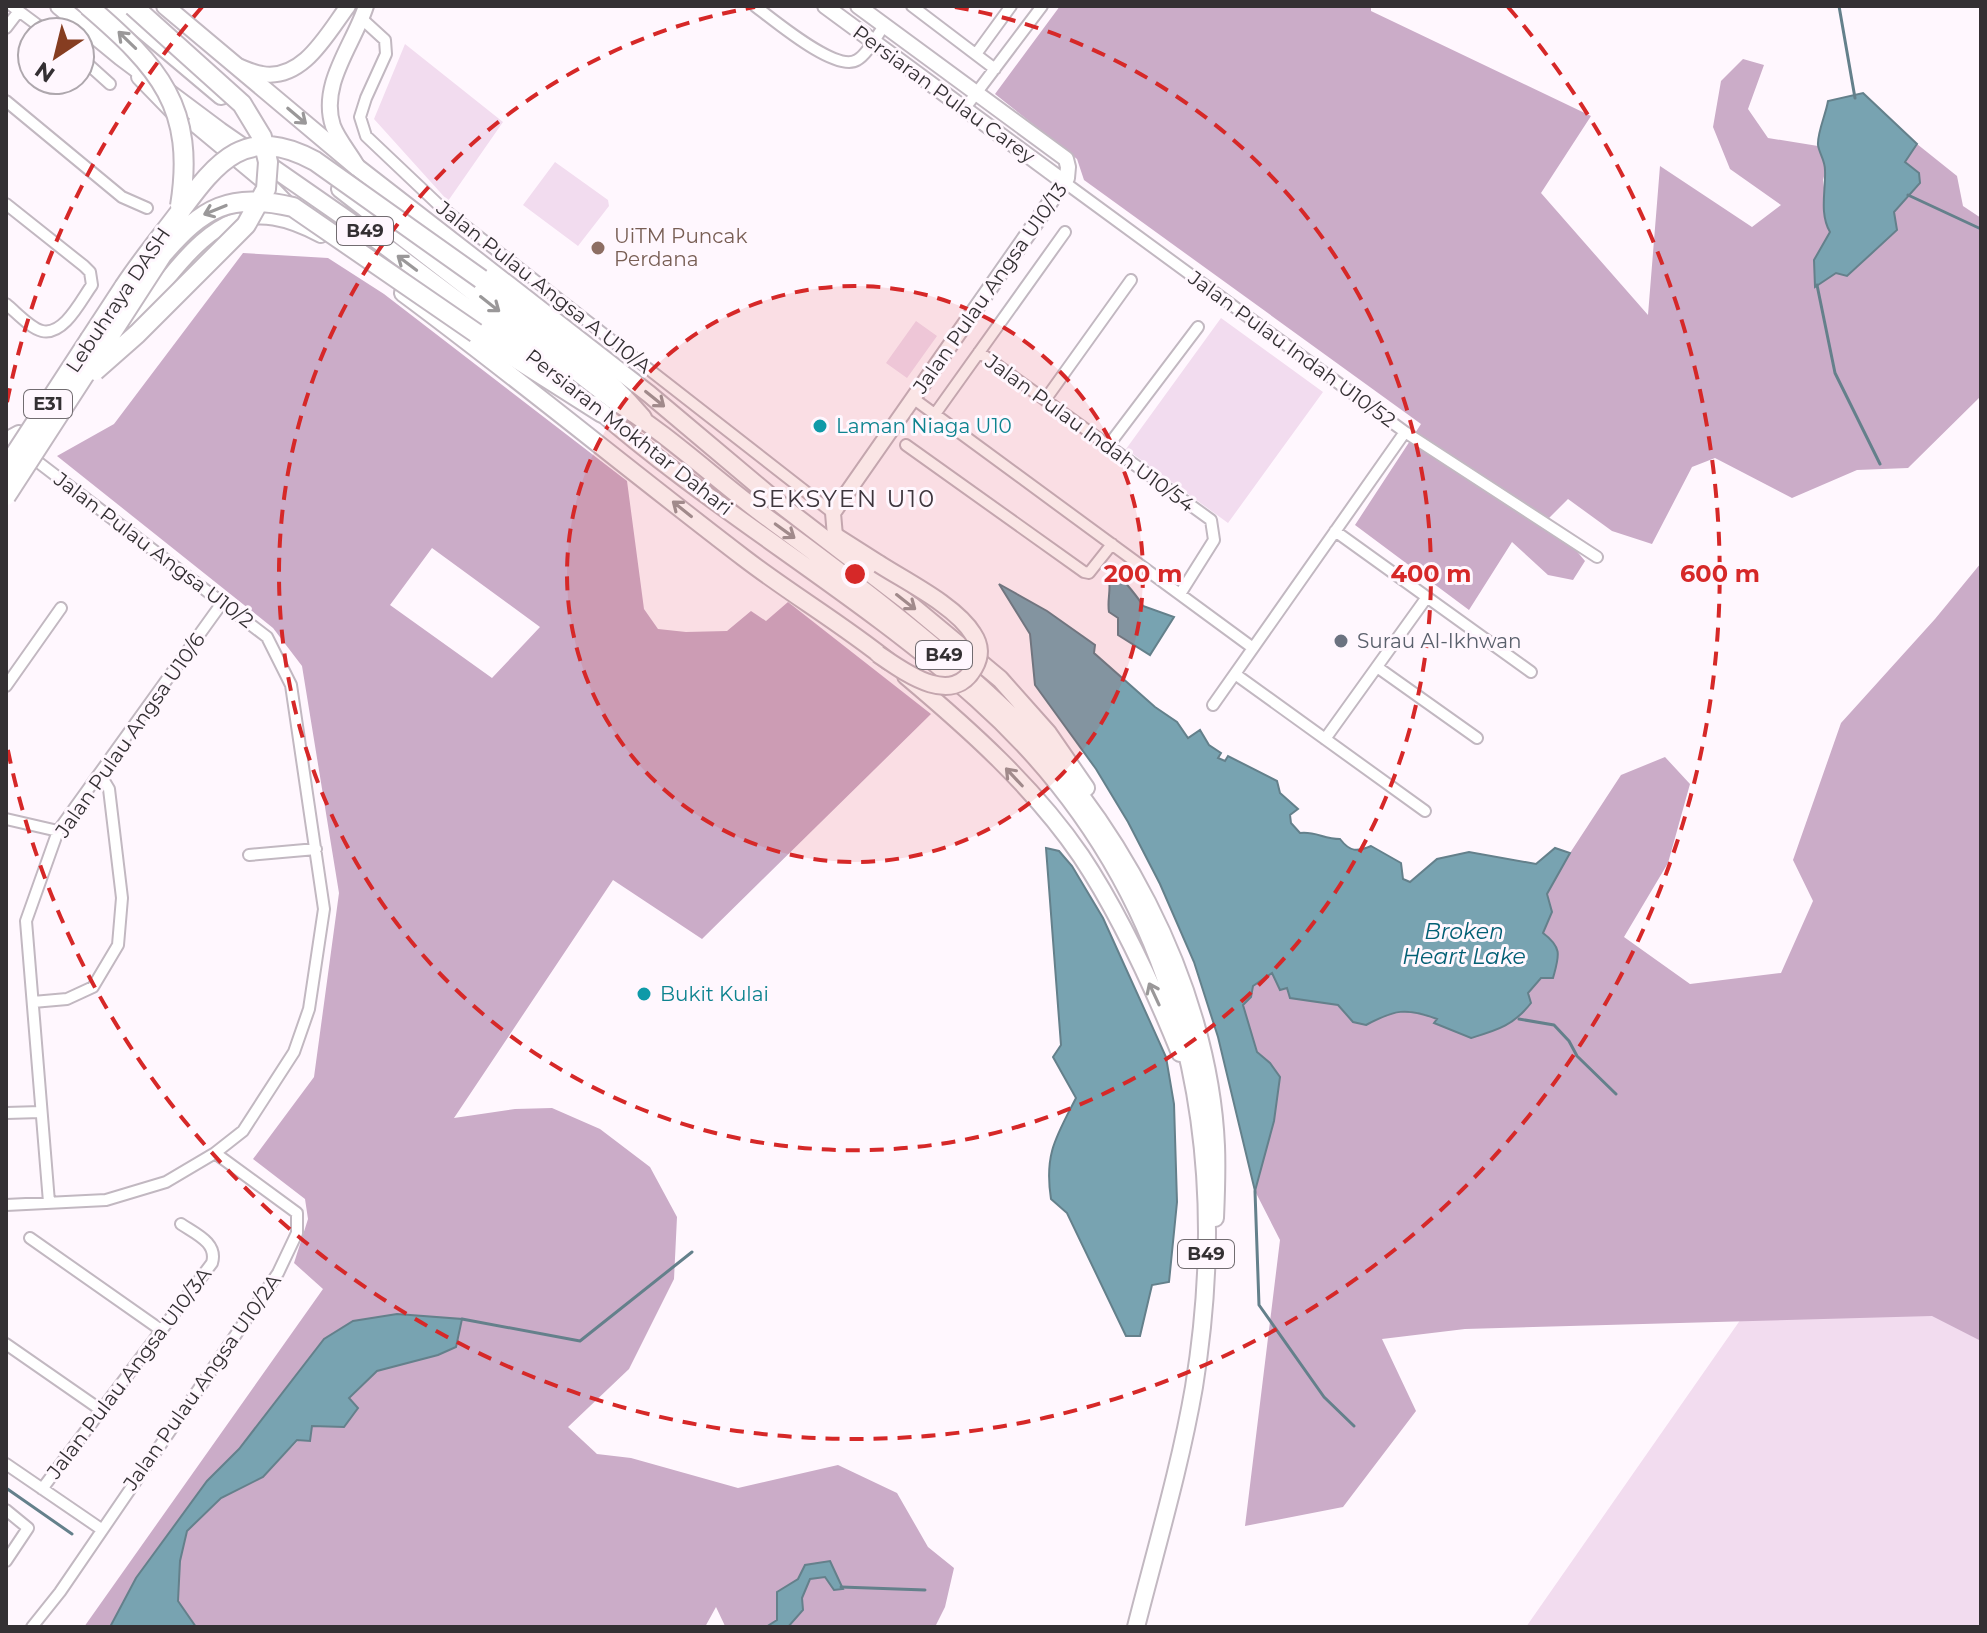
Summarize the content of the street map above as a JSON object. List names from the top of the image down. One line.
{"streets":{"highway":["Lebuhraya DASH","E31"],"main road":["B49","Persiaran Mokhtar Dahari"],"street":["Persiaran Pulau Carey","Jalan Pulau Angsa A U10/A","Jalan Pulau Angsa U10/13","Jalan Pulau Indah U10/52","Jalan Pulau Indah U10/54","Jalan Pulau Angsa U10/2","Jalan Pulau Angsa U10/6","Jalan Pulau Angsa U10/3A","Jalan Pulau Angsa U10/2A"]},"crossings":[["Persiaran Pulau Carey","Jalan Pulau Angsa U10/13"],["Persiaran Pulau Carey","Jalan Pulau Indah U10/52"],["B49","Persiaran Mokhtar Dahari"],["Jalan Pulau Angsa A U10/A","Jalan Pulau Angsa U10/13"],["Jalan Pulau Angsa U10/13","Jalan Pulau Indah U10/52"],["Lebuhraya DASH","Persiaran Mokhtar Dahari"],["Jalan Pulau Angsa U10/2","Jalan Pulau Angsa U10/6"],["Jalan Pulau Angsa U10/2","Jalan Pulau Angsa U10/2A"]],"districts":["SEKSYEN U10"],"water":["Broken Heart Lake"],"places":["UiTM Puncak Perdana","Laman Niaga U10","Surau Al-Ikhwan","Bukit Kulai"],"north":"bottom left","rings":["200 m","400 m","600 m"]}
